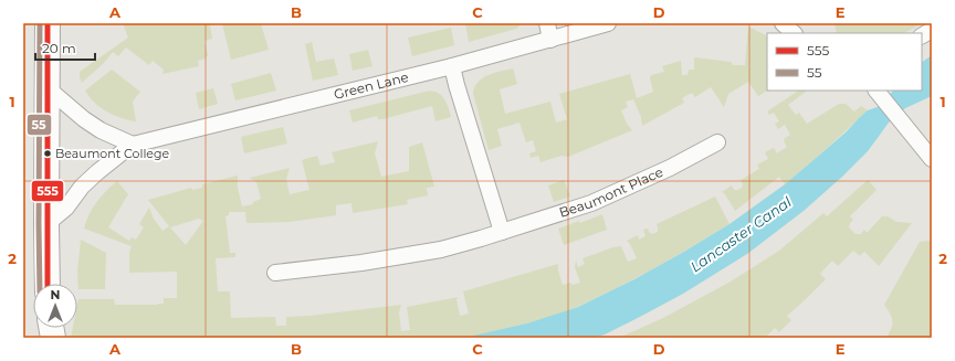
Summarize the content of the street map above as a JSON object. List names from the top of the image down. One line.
{"streets":{"street":["Green Lane","Beaumont Place"]},"water":["Lancaster Canal"],"places":["Beaumont College"],"lines":["transit line 555","transit line 55"],"legend":["555","55"],"scale_bar":"20 m","north":"top","grid":{"columns":["A","B","C","D","E"],"rows":["1","2"]}}
